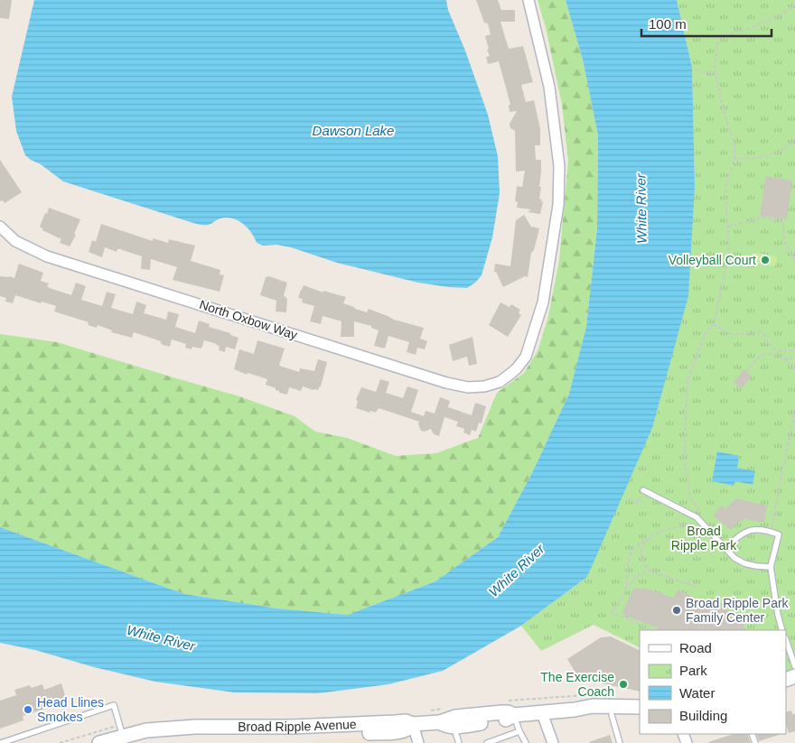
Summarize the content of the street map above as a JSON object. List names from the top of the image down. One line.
{"streets":{"street":["North Oxbow Way","Broad Ripple Avenue"]},"water":["Dawson Lake","White River"],"parks":["Broad Ripple Park"],"places":["Volleyball Court","Broad Ripple Park Family Center","The Exercise Coach","Head Llines Smokes"],"legend":["Road","Park","Water","Building"],"scale_bar":"100 m"}
